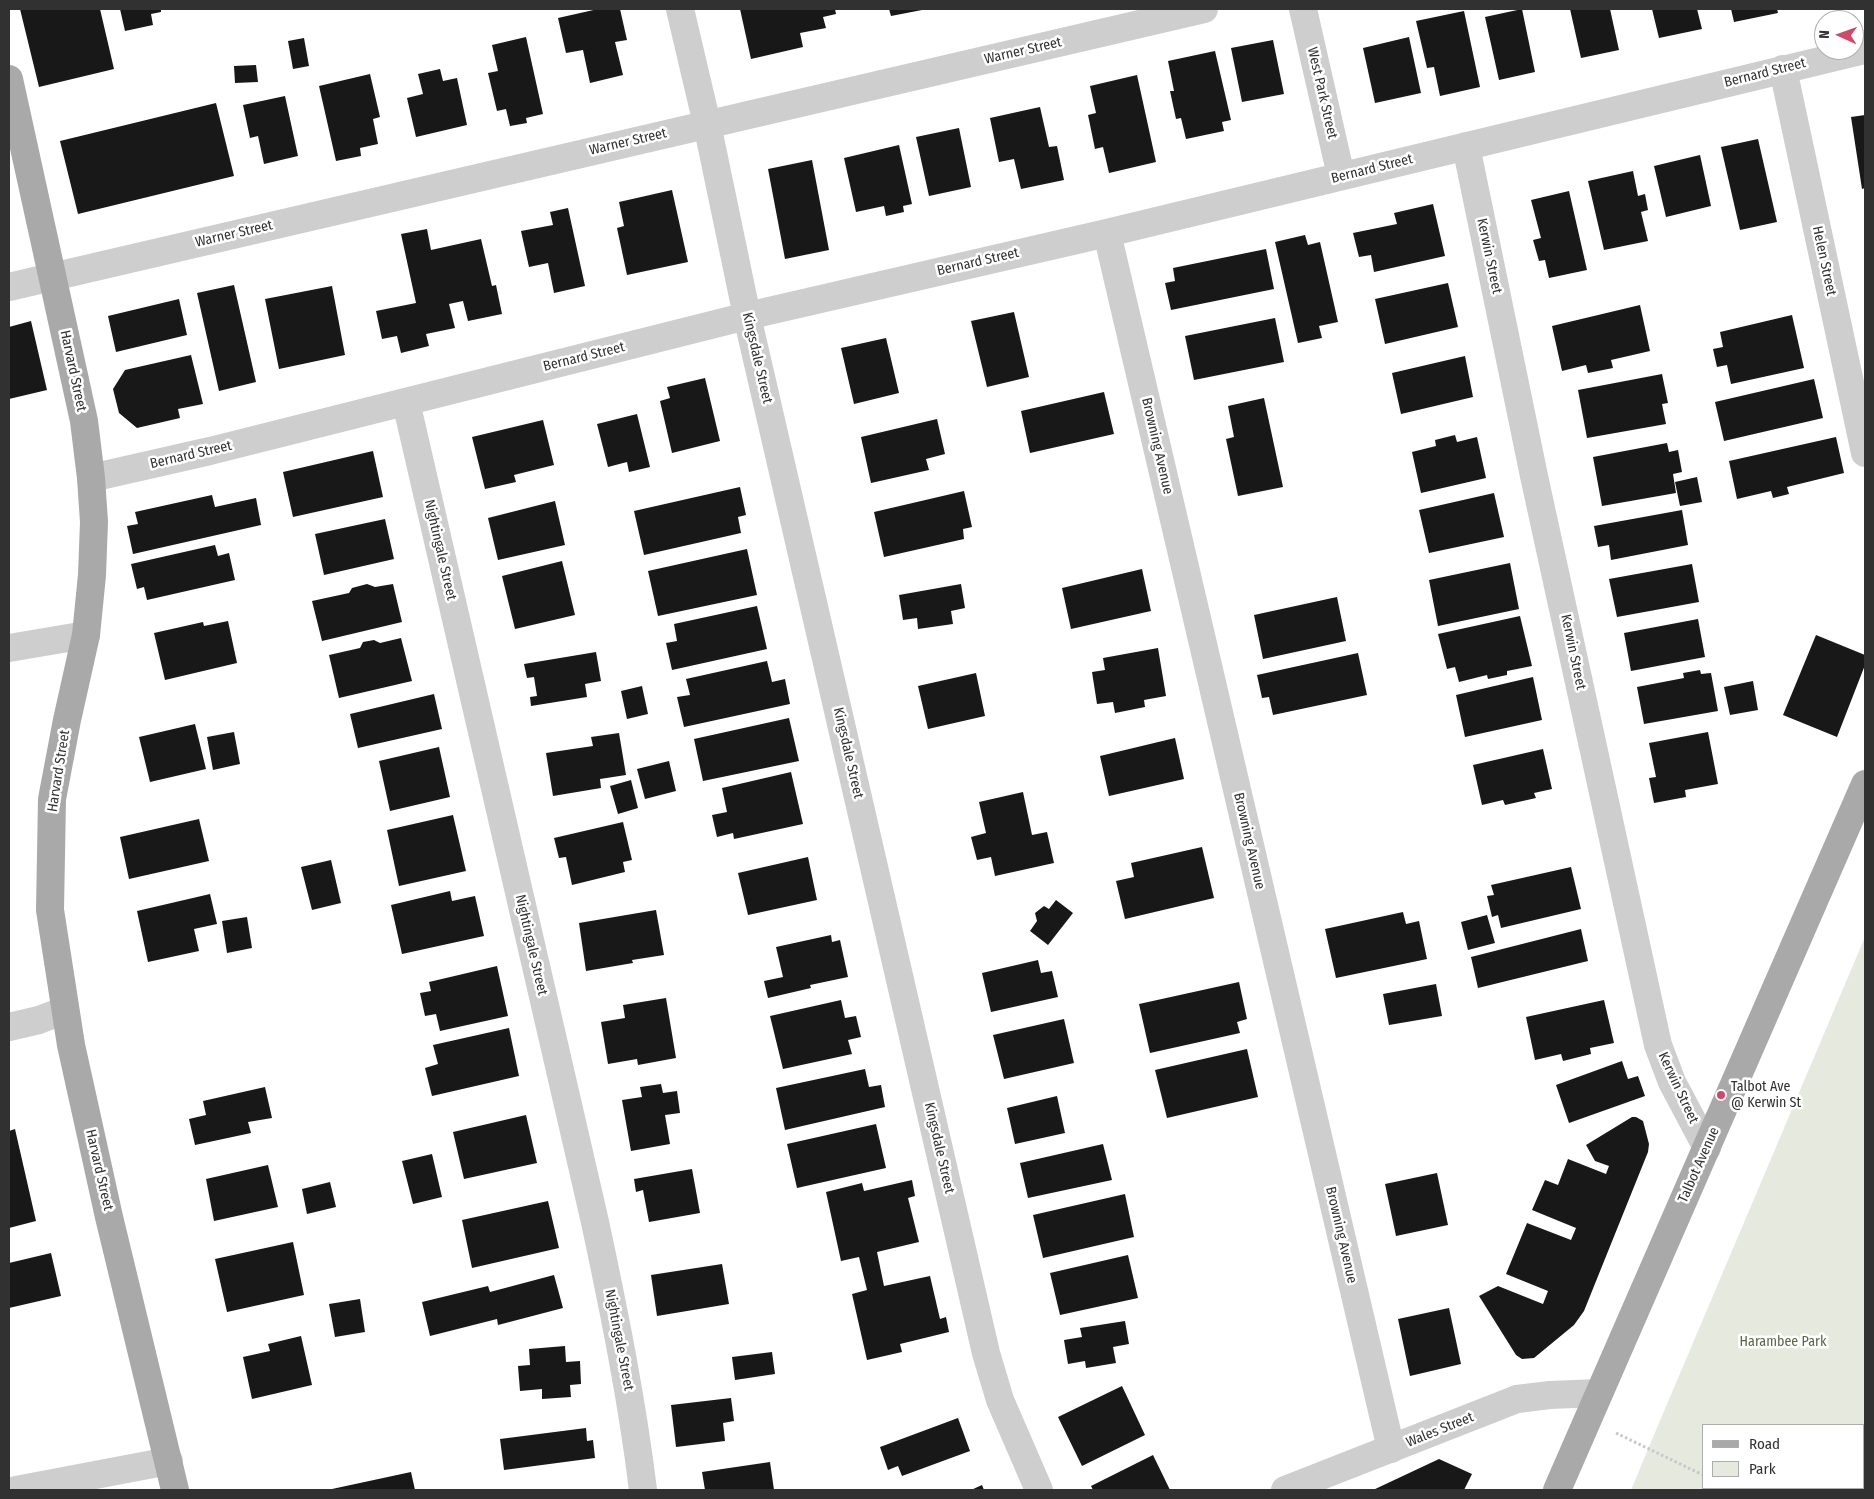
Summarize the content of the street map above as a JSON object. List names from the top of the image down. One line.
{"streets":{"main road":["Harvard Street","Talbot Avenue"],"street":["Warner Street","Bernard Street","West Park Street","Kerwin Street","Helen Street","Kingsdale Street","Browning Avenue","Nightingale Street","Wales Street"]},"crossings":[["Warner Street","Kingsdale Street"],["Warner Street","Harvard Street"],["Bernard Street","West Park Street"],["Bernard Street","Kerwin Street"],["Bernard Street","Helen Street"],["Bernard Street","Kingsdale Street"],["Bernard Street","Harvard Street"],["Bernard Street","Browning Avenue"],["Bernard Street","Nightingale Street"],["Kerwin Street","Talbot Avenue"],["Browning Avenue","Wales Street"],["Talbot Avenue","Wales Street"]],"parks":["Harambee Park"],"places":["Talbot Ave @ Kerwin St"],"legend":["Road","Park"],"north":"left"}
